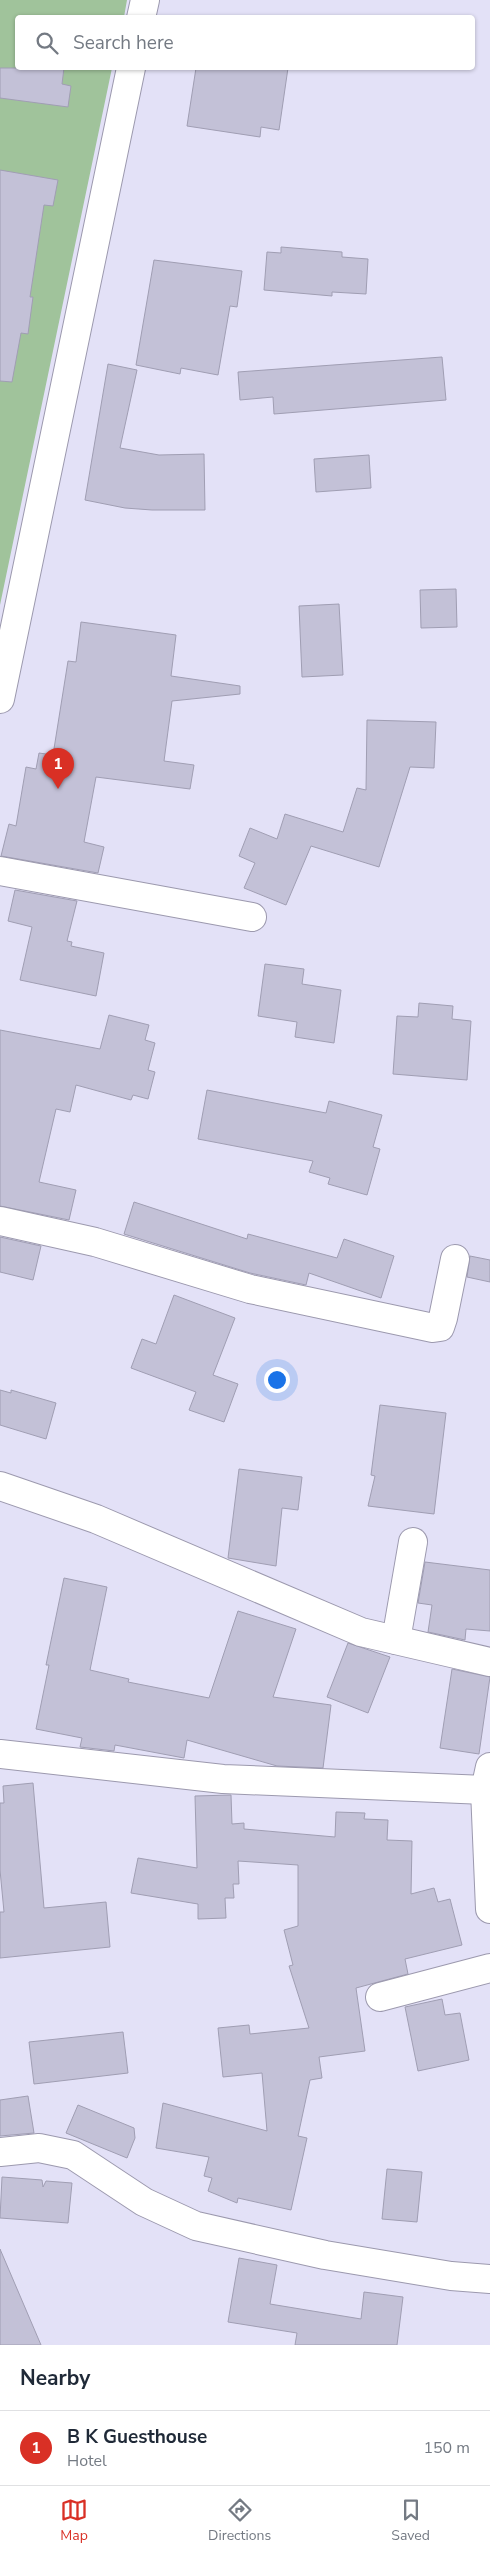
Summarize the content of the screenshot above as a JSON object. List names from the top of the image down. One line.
{"page":{"search":"Search here","pins":"1","heading":"Nearby","list":[{"mark":"1","name":"B K Guesthouse","note":"Hotel","value":"150 m"}],"nav":["Map","Directions","Saved"]}}
